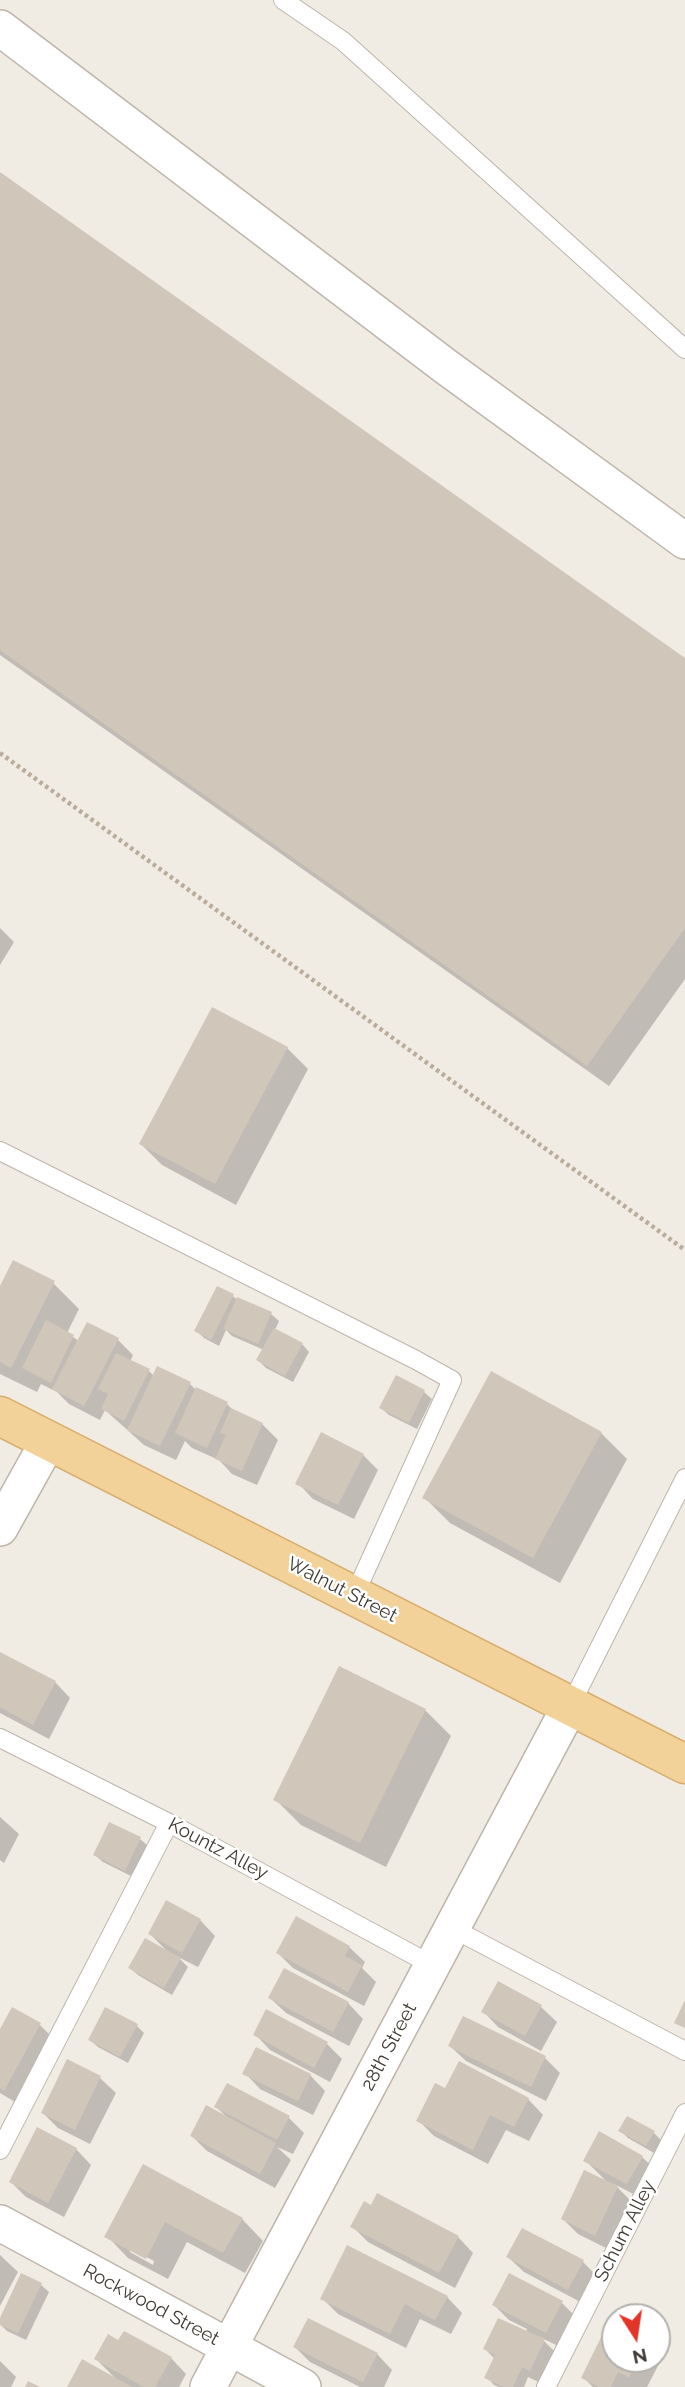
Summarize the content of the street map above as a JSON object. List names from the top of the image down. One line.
{"streets":{"main road":["Walnut Street"],"street":["28th Street","Rockwood Street"],"lane":["Kountz Alley","Schum Alley"]},"crossings":[["Walnut Street","28th Street"],["Kountz Alley","28th Street"],["28th Street","Rockwood Street"]],"north":"bottom"}
